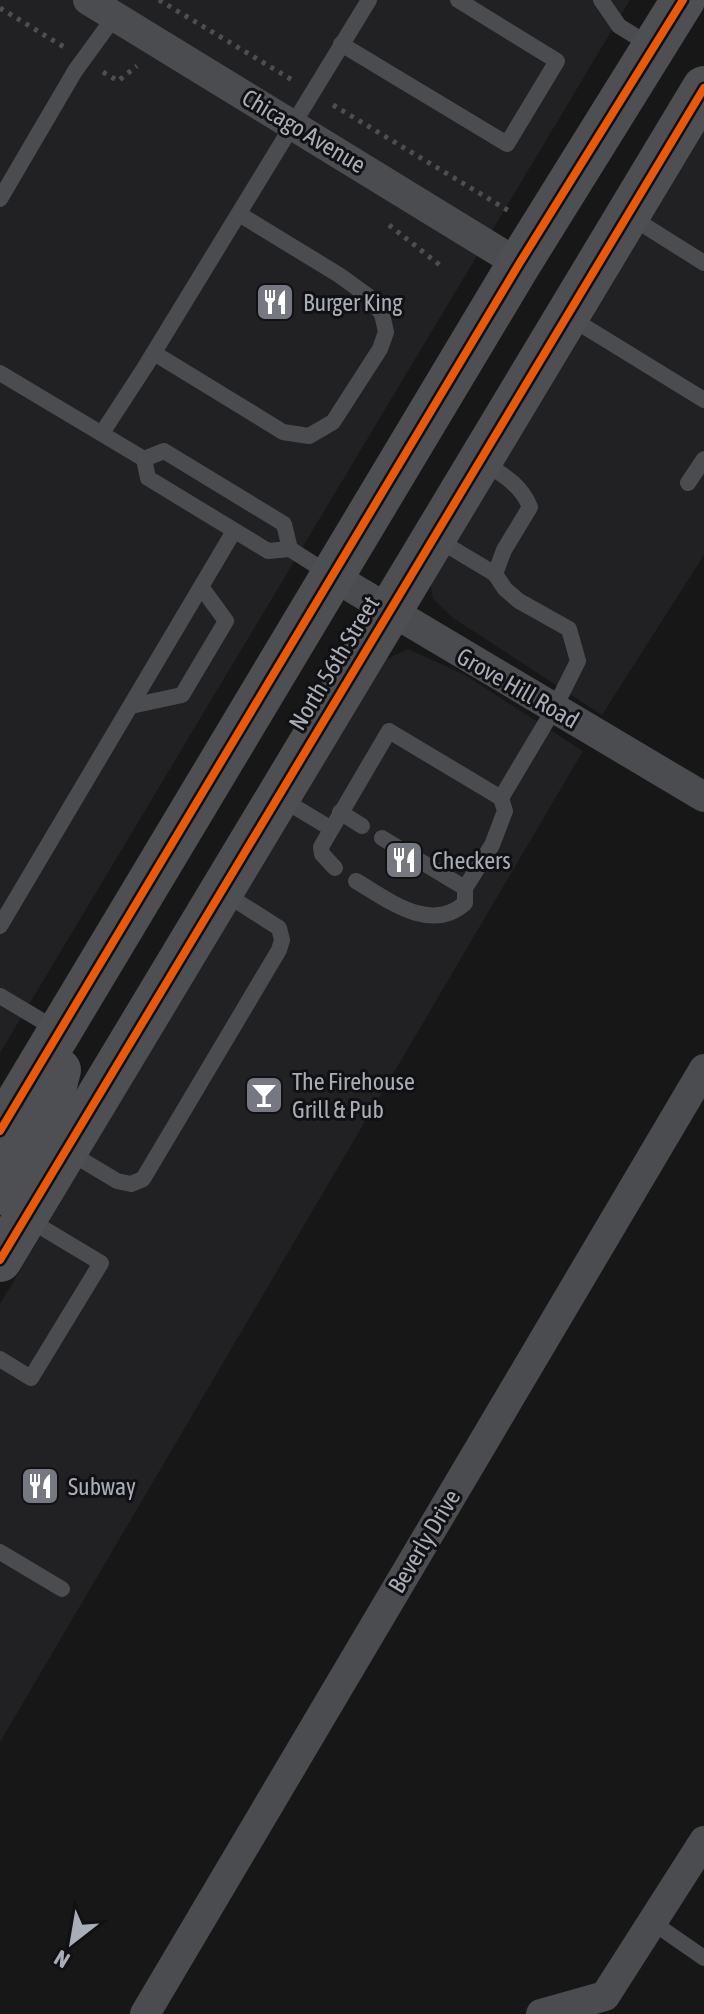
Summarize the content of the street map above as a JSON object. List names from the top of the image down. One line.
{"streets":{"main road":["North 56th Street"],"street":["Chicago Avenue","Grove Hill Road","Beverly Drive"]},"crossings":[["Chicago Avenue","North 56th Street"],["North 56th Street","Grove Hill Road"]],"places":{"restaurant":["Burger King","Checkers","Subway"],"bar":["The Firehouse Grill & Pub"]},"north":"bottom left"}
